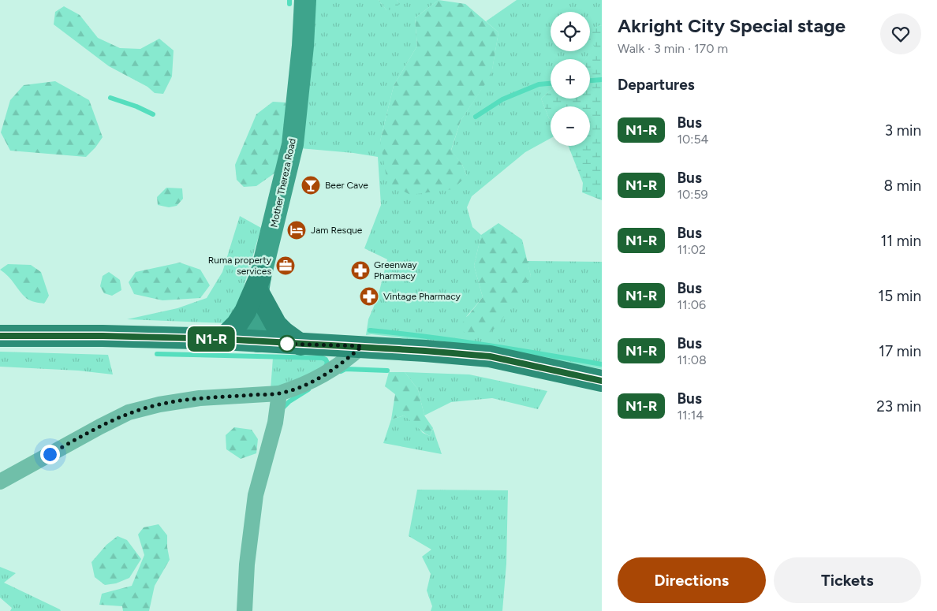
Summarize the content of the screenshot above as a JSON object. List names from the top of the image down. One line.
{"streets":{"street":["Mother Thereza Road"]},"places":{"bar":["Beer Cave"],"hotel":["Jam Resque"],"office":["Ruma property services"],"pharmacy":["Greenway Pharmacy","Vintage Pharmacy"]},"lines":["bus line N1-R"],"page":{"on_map":"N1-R","heading":[["Akright City Special stage","Walk · 3 min · 170 m"],"Departures"],"map_buttons":["+","−"],"list":[{"mark":"N1-R","name":"Bus","note":"10:54","value":"3 min"},{"mark":"N1-R","name":"Bus","note":"10:59","value":"8 min"},{"mark":"N1-R","name":"Bus","note":"11:02","value":"11 min"},{"mark":"N1-R","name":"Bus","note":"11:06","value":"15 min"},{"mark":"N1-R","name":"Bus","note":"11:08","value":"17 min"},{"mark":"N1-R","name":"Bus","note":"11:14","value":"23 min"}],"buttons":["Directions","Tickets"]}}
